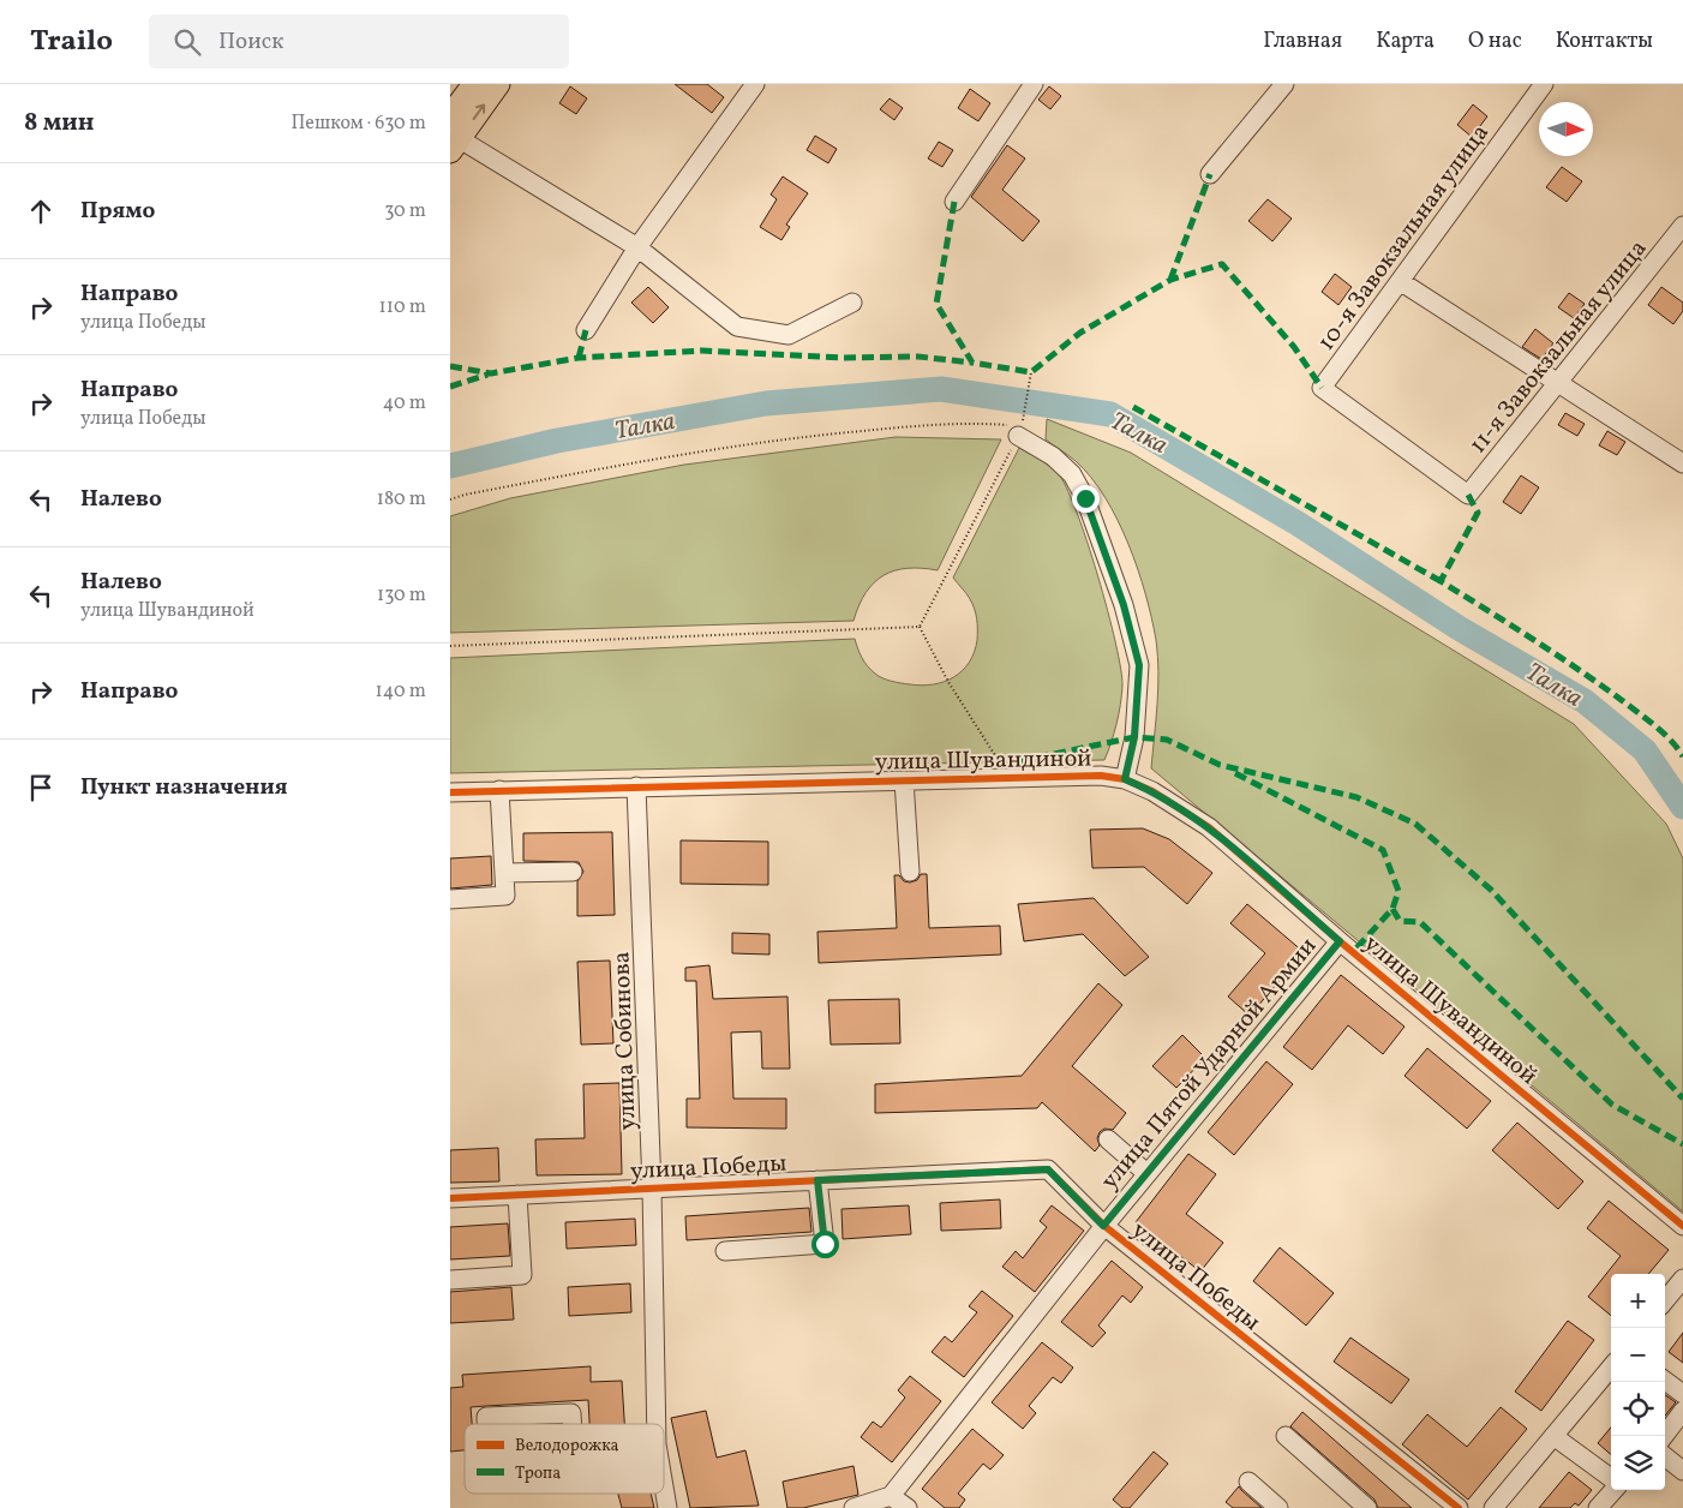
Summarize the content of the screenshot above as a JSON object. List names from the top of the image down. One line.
{"streets":{"street":["10-я Завокзальная улица","11-я Завокзальная улица","улица Шувандиной","улица Собинова","улица Пятой Ударной Армии","улица Победы"]},"crossings":[["10-я Завокзальная улица","11-я Завокзальная улица"],["улица Шувандиной","улица Собинова"],["улица Шувандиной","улица Пятой Ударной Армии"],["улица Собинова","улица Победы"],["улица Пятой Ударной Армии","улица Победы"]],"water":["Талка"],"legend":["Велодорожка","Тропа"],"north":"right","page":{"header":"Trailo","search":"Поиск","nav":["Главная","Карта","О нас","Контакты"],"heading":["8 мин","Пешком · 630 m"],"list":[["Прямо","30 m"],["Направо","улица Победы","110 m"],["Направо","улица Победы","40 m"],["Налево","180 m"],["Налево","улица Шувандиной","130 m"],["Направо","140 m"],"Пункт назначения"],"map_buttons":["+","−"]}}
